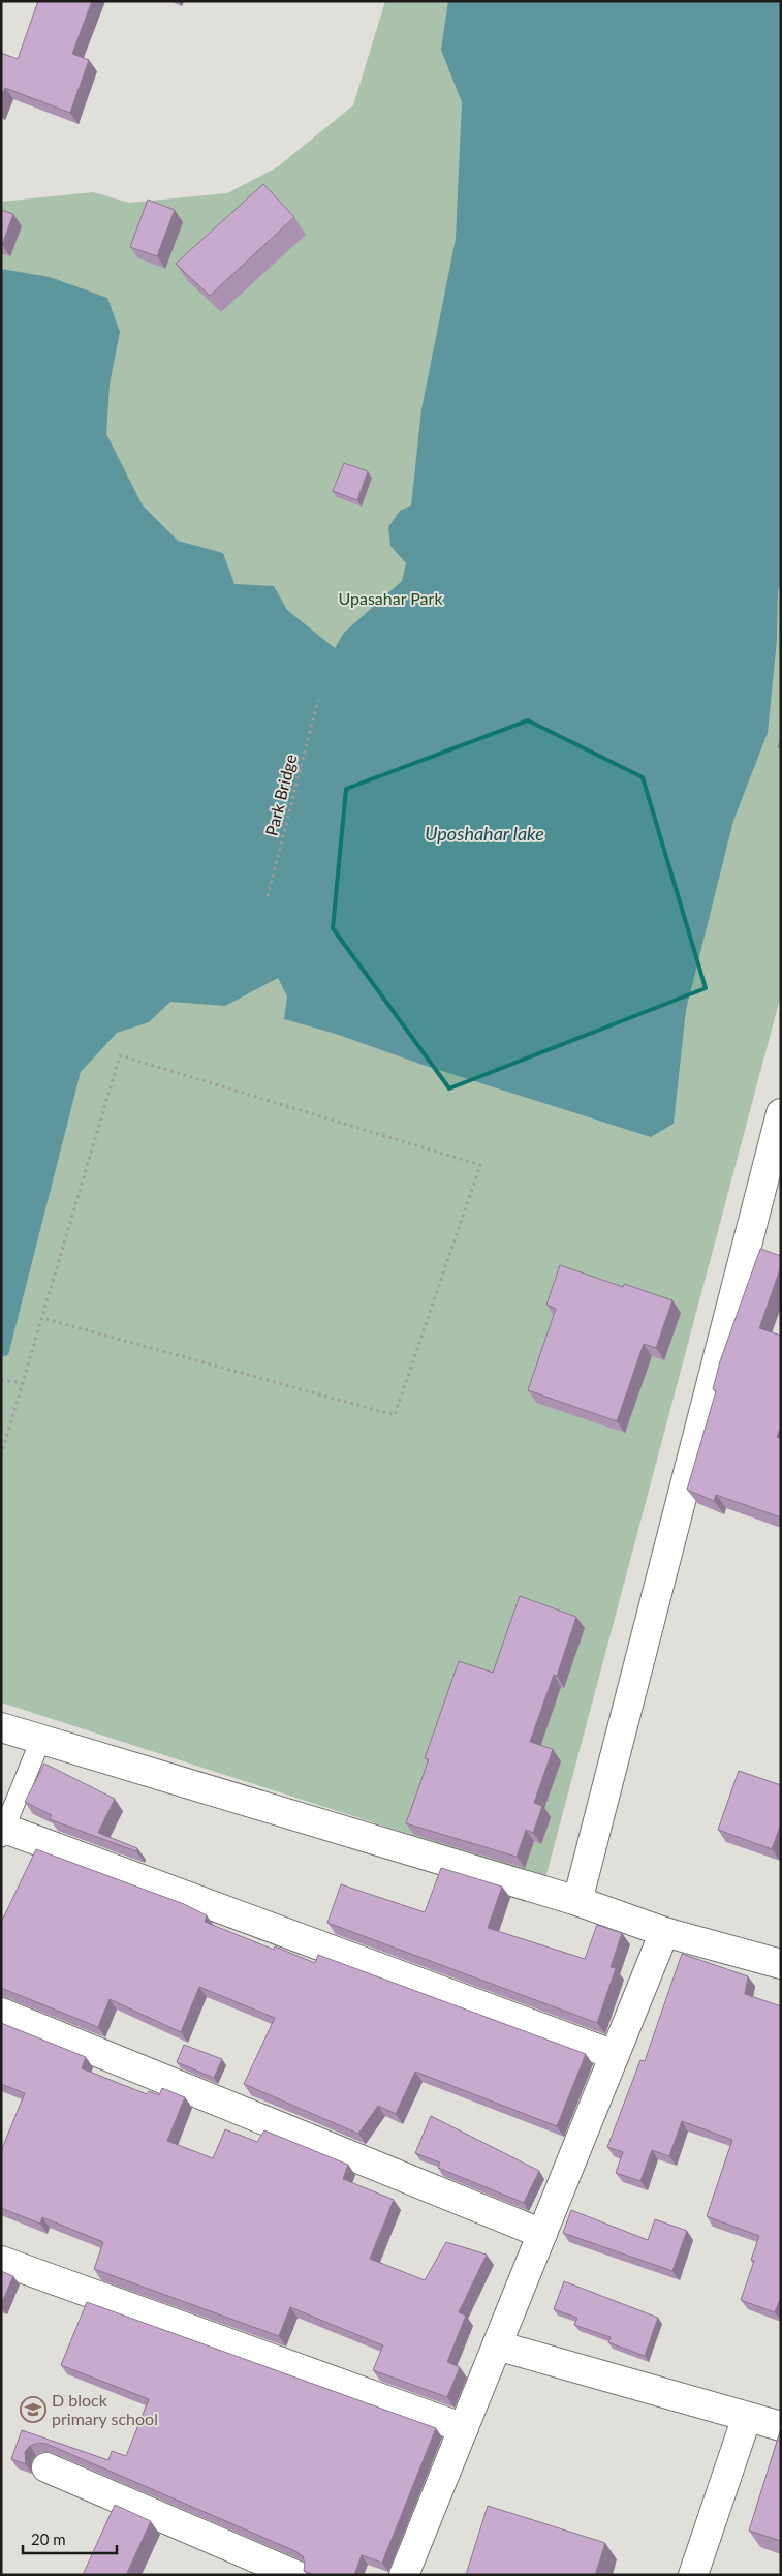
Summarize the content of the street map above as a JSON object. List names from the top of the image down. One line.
{"streets":{"path":["Park Bridge"]},"water":["Uposhahar lake"],"parks":["Upasahar Park"],"places":{"school or university":["D block primary school"]},"scale_bar":"20 m"}
